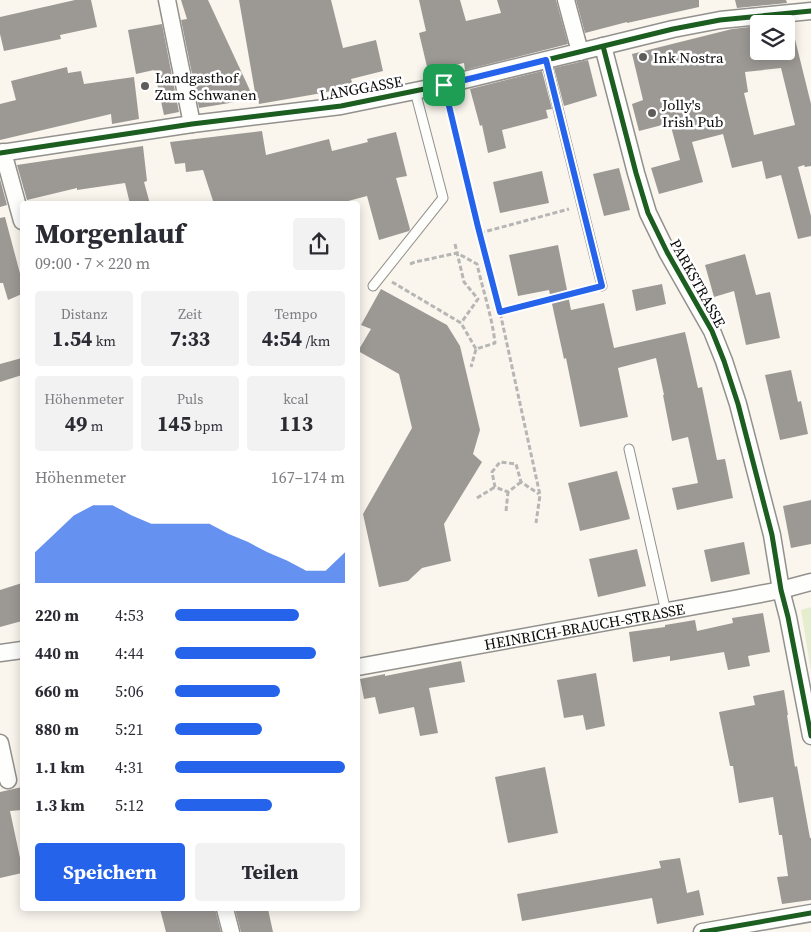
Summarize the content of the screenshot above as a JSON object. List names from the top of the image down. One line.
{"streets":{"street":["LANGGASSE","PARKSTRASSE","HEINRICH-BRAUCH-STRASSE"]},"crossings":[["LANGGASSE","PARKSTRASSE"],["PARKSTRASSE","HEINRICH-BRAUCH-STRASSE"]],"places":["Ink Nostra","Landgasthof Zum Schwanen","Jolly's Irish Pub"],"page":{"heading":["Morgenlauf","09:00 · 7 × 220 m"],"stats":[["Distanz","1.54 km"],["Zeit","7:33"],["Tempo","4:54 /km"],["Höhenmeter","49 m"],["Puls","145 bpm"],["kcal","113"]],"chart":["Höhenmeter","167–174 m"],"list":[{"name":"220 m","note":"4:53"},{"name":"440 m","note":"4:44"},{"name":"660 m","note":"5:06"},{"name":"880 m","note":"5:21"},{"name":"1.1 km","note":"4:31"},{"name":"1.3 km","note":"5:12"}],"buttons":["Speichern","Teilen"]}}
